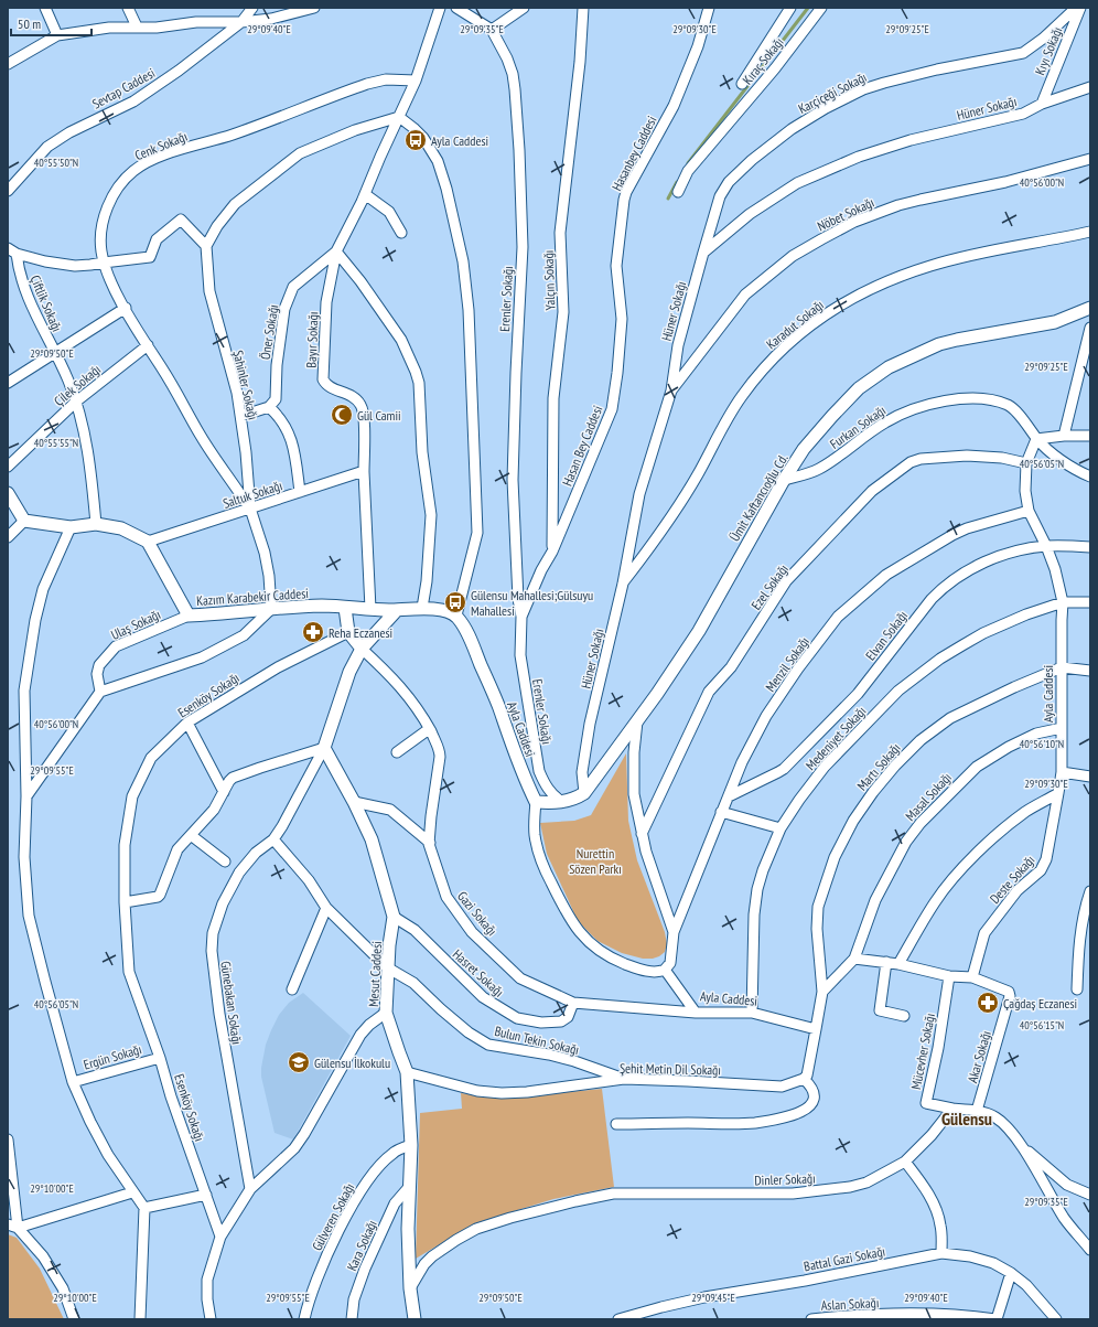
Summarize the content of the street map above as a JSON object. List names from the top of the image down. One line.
{"streets":{"street":["Kıyı Sokağı","Kıraç Sokağı","Sevtap Caddesi","Karçiçeği Sokağı","Hüner Sokağı","Cenk Sokağı","Hasanbey Caddesi","Nöbet Sokağı","Yalçın Sokağı","Erenler Sokağı","Çiftlik Sokağı","Karadut Sokağı","Öner Sokağı","Bayır Sokağı","Çilek Sokağı","Şahinler Sokağı","Furkan Sokağı","Hasan Bey Caddesi","Saltuk Sokağı","Ümit Kaftancıoğlu Cd.","Ezel Sokağı","Kazım Karabekir Caddesi","Ulaş Sokağı","Elvan Sokağı","Menzil Sokağı","Ayla Caddesi","Esenköy Sokağı","Medeniyet Sokağı","Martı Sokağı","Masal Sokağı","Deste Sokağı","Gazi Sokağı","Hasret Sokağı","Mesut Caddesi","Günebakan Sokağı","Bulun Tekin Sokağı","Mücevher Sokağı","Ergün Sokağı","Akar Sokağı","Şehit Metin Dil Sokağı","Dinler Sokağı","Gülveren Sokağı","Kara Sokağı","Battal Gazi Sokağı","Aslan Sokağı"]},"crossings":[["Kıyı Sokağı","Hüner Sokağı"],["Karçiçeği Sokağı","Hüner Sokağı"],["Hüner Sokağı","Nöbet Sokağı"],["Hüner Sokağı","Karadut Sokağı"],["Hüner Sokağı","Ümit Kaftancıoğlu Cd."],["Cenk Sokağı","Çilek Sokağı"],["Cenk Sokağı","Şahinler Sokağı"],["Cenk Sokağı","Saltuk Sokağı"],["Hasanbey Caddesi","Hasan Bey Caddesi"],["Yalçın Sokağı","Erenler Sokağı"],["Yalçın Sokağı","Hasan Bey Caddesi"],["Erenler Sokağı","Hasan Bey Caddesi"],["Çiftlik Sokağı","Çilek Sokağı"],["Öner Sokağı","Bayır Sokağı"],["Bayır Sokağı","Saltuk Sokağı"],["Bayır Sokağı","Kazım Karabekir Caddesi"],["Şahinler Sokağı","Saltuk Sokağı"],["Şahinler Sokağı","Kazım Karabekir Caddesi"],["Furkan Sokağı","Ümit Kaftancıoğlu Cd."],["Furkan Sokağı","Ayla Caddesi"],["Saltuk Sokağı","Kazım Karabekir Caddesi"],["Ezel Sokağı","Ayla Caddesi"],["Kazım Karabekir Caddesi","Ulaş Sokağı"],["Kazım Karabekir Caddesi","Ayla Caddesi"],["Elvan Sokağı","Menzil Sokağı"],["Elvan Sokağı","Ayla Caddesi"],["Menzil Sokağı","Ayla Caddesi"],["Ayla Caddesi","Medeniyet Sokağı"],["Ayla Caddesi","Martı Sokağı"],["Ayla Caddesi","Masal Sokağı"],["Ayla Caddesi","Deste Sokağı"],["Ayla Caddesi","Gazi Sokağı"],["Esenköy Sokağı","Ergün Sokağı"],["Deste Sokağı","Akar Sokağı"],["Gazi Sokağı","Hasret Sokağı"],["Hasret Sokağı","Mesut Caddesi"],["Mesut Caddesi","Bulun Tekin Sokağı"],["Mesut Caddesi","Şehit Metin Dil Sokağı"],["Mesut Caddesi","Dinler Sokağı"],["Mesut Caddesi","Gülveren Sokağı"],["Mesut Caddesi","Kara Sokağı"],["Günebakan Sokağı","Bulun Tekin Sokağı"],["Bulun Tekin Sokağı","Şehit Metin Dil Sokağı"],["Mücevher Sokağı","Akar Sokağı"],["Mücevher Sokağı","Dinler Sokağı"]],"districts":["Gülensu"],"parks":["Nurettin Sözen Parkı"],"places":{"bus stop":["Ayla Caddesi","Gülensu Mahallesi;Gülsuyu Mahallesi"],"mosque":["Gül Camii"],"pharmacy":["Reha Eczanesi","Çağdaş Eczanesi"],"school or university":["Gülensu İlkokulu"]},"scale_bar":"50 m","coordinates":["29°09'40\"E","29°09'35\"E","29°09'30\"E","29°09'25\"E","40°55'50\"N","40°56'00\"N","29°09'50\"E","40°55'55\"N","40°56'05\"N","40°56'10\"N","29°09'55\"E","40°56'15\"N","29°10'00\"E","29°09'45\"E"]}
